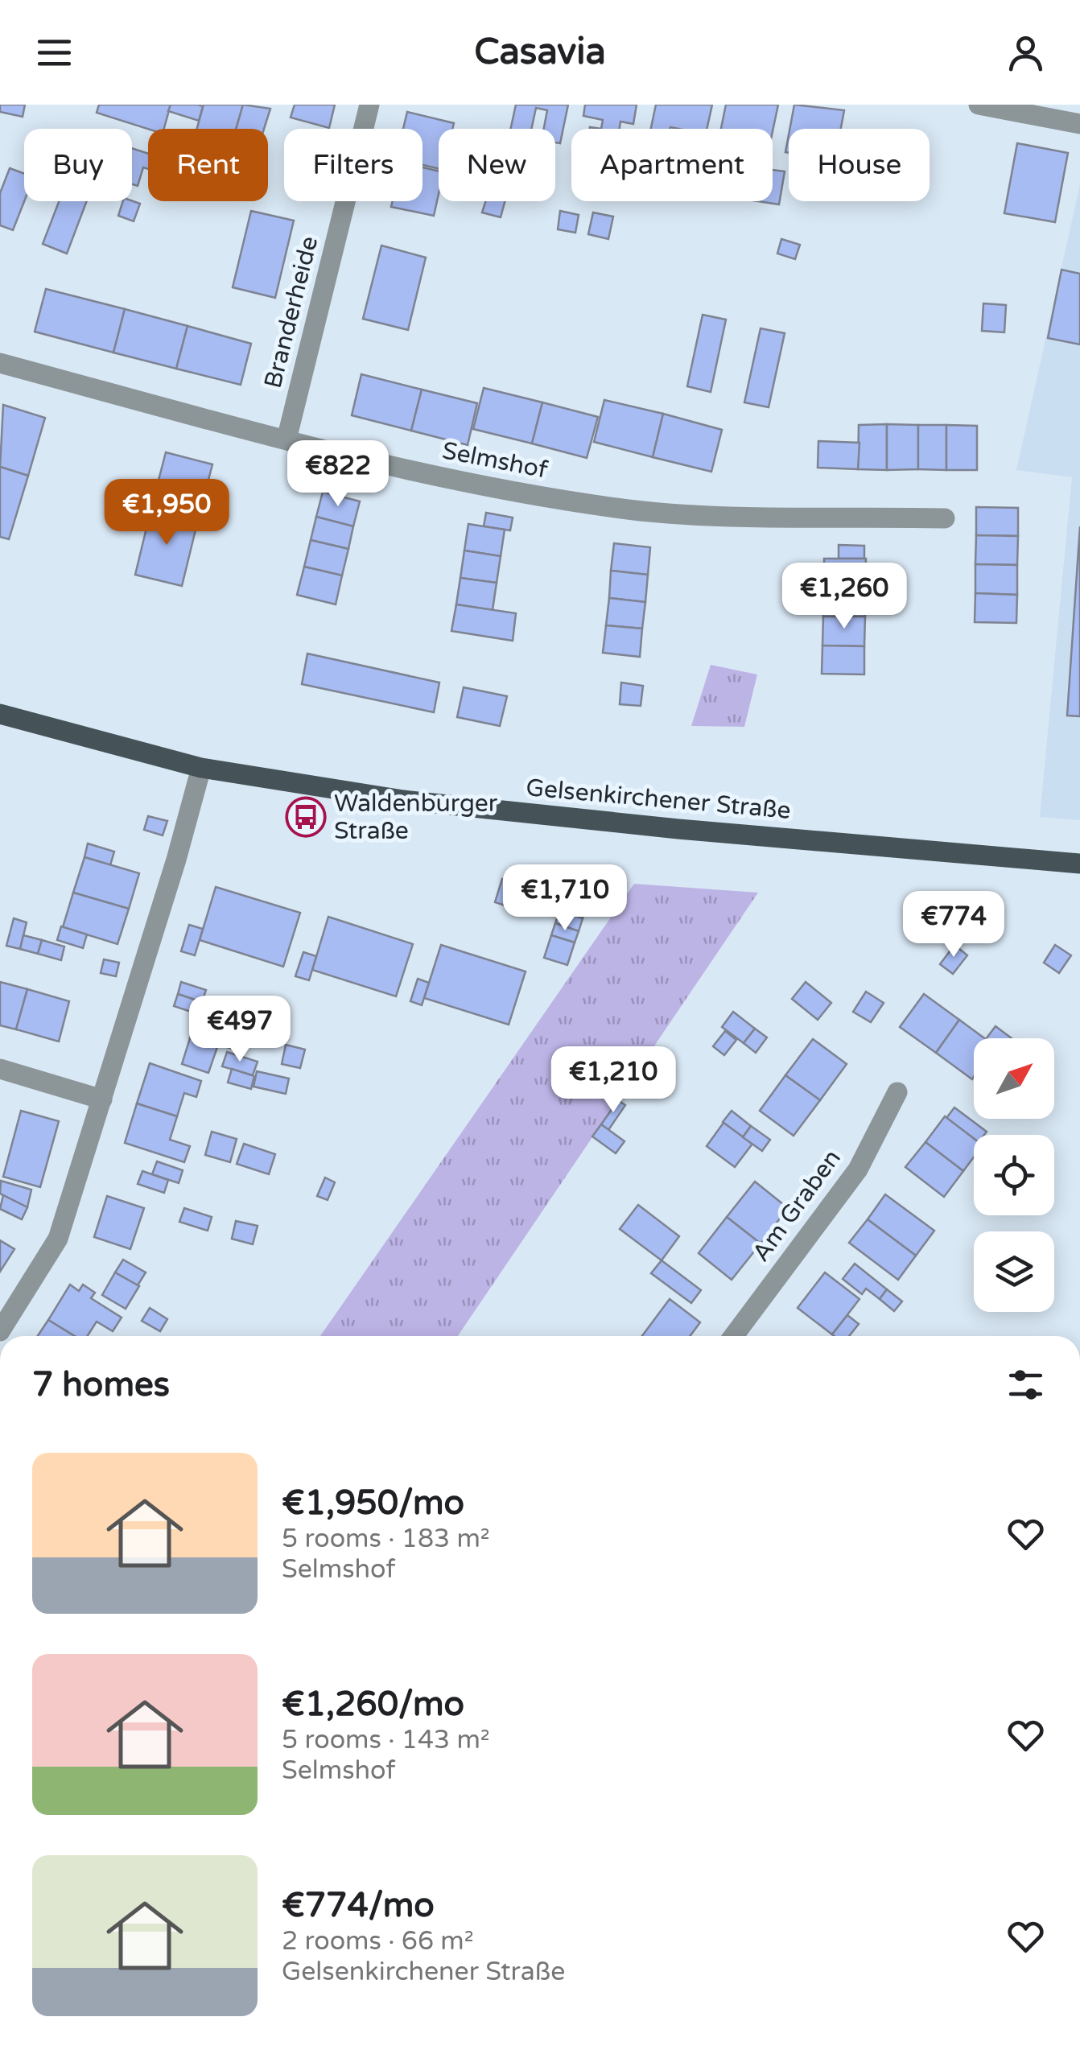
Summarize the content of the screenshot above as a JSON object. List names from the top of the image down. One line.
{"streets":{"main road":["Gelsenkirchener Straße"],"street":["Branderheide","Selmshof","Am Graben"]},"crossings":[["Branderheide","Selmshof"]],"places":{"bus stop":["Waldenburger Straße"]},"north":"top right","page":{"header":"Casavia","chip":["Buy","Rent","Filters","New","Apartment","House"],"price":["€822","€1,950","€1,260","€1,710","€774","€497","€1,210"],"heading":"7 homes","list":[{"name":"€1,950/mo","note":"5 rooms · 183 m² · Selmshof"},{"name":"€1,260/mo","note":"5 rooms · 143 m² · Selmshof"},{"name":"€774/mo","note":"2 rooms · 66 m² · Gelsenkirchener Straße"}]}}
